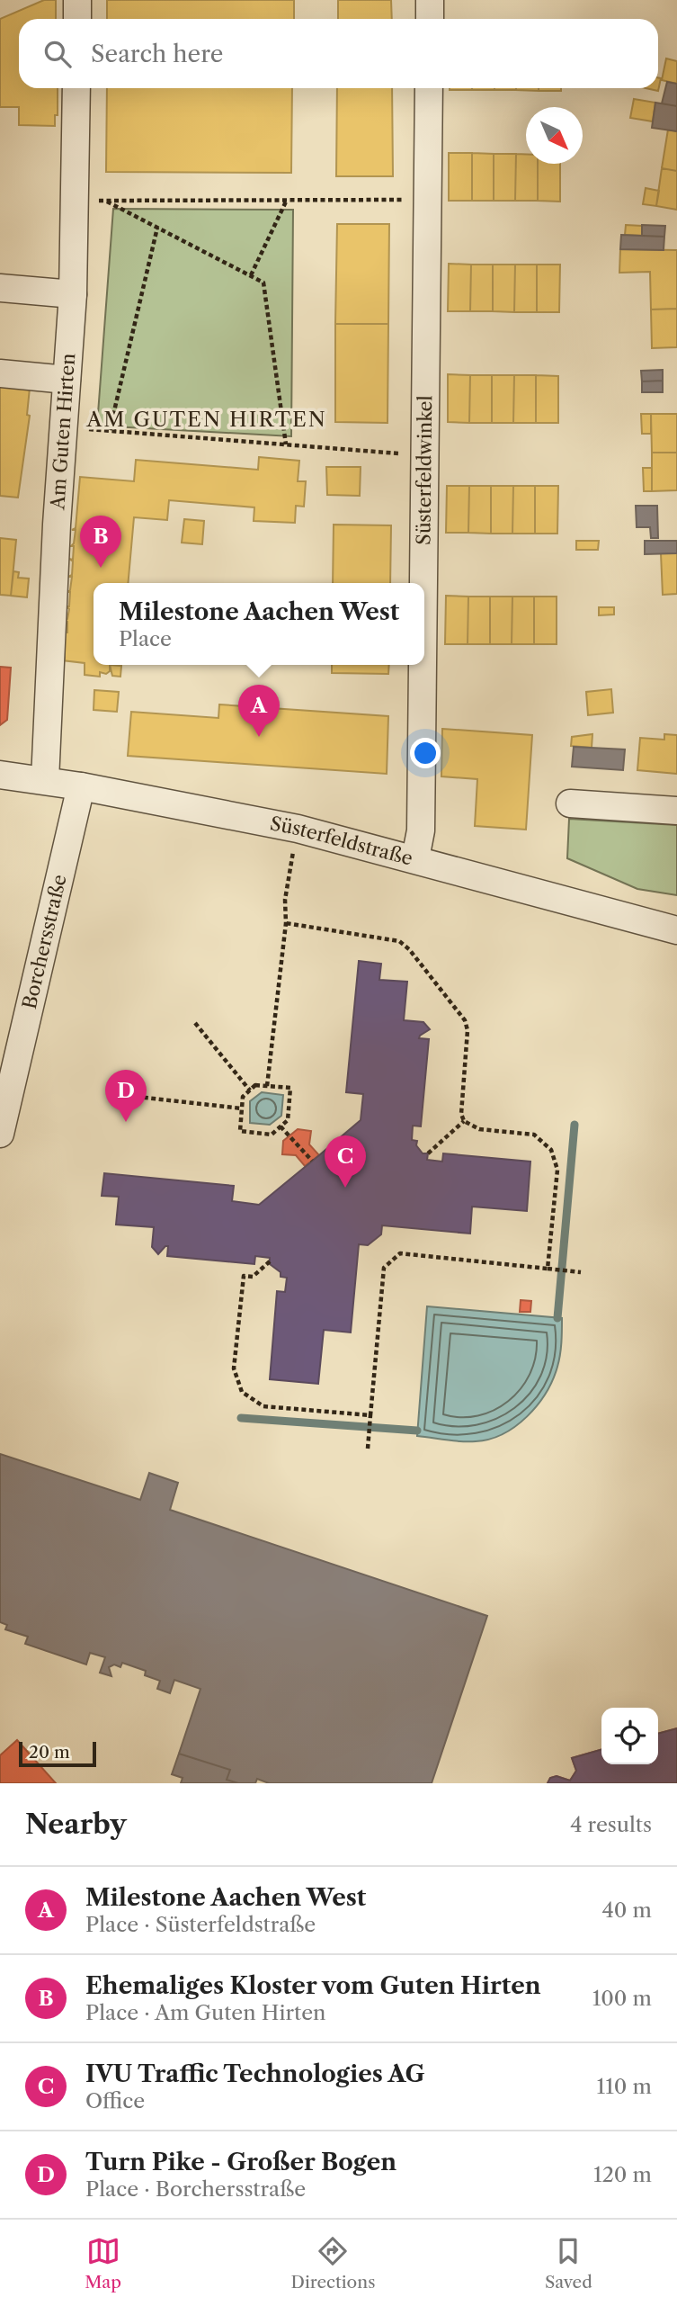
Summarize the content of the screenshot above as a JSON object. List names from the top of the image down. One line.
{"streets":{"street":["Am Guten Hirten","Süsterfeldwinkel","Süsterfeldstraße","Borchersstraße"]},"crossings":[["Am Guten Hirten","Süsterfeldstraße"],["Süsterfeldwinkel","Süsterfeldstraße"],["Süsterfeldstraße","Borchersstraße"]],"districts":["AM GUTEN HIRTEN"],"scale_bar":"20 m","north":"bottom right","page":{"search":"Search here","pins":["B","A","D","C"],"popup":["Milestone Aachen West","Place"],"scale":"20 m","heading":["Nearby","4 results"],"list":[{"mark":"A","name":"Milestone Aachen West","note":"Place · Süsterfeldstraße","value":"40 m"},{"mark":"B","name":"Ehemaliges Kloster vom Guten Hirten","note":"Place · Am Guten Hirten","value":"100 m"},{"mark":"C","name":"IVU Traffic Technologies AG","note":"Office","value":"110 m"},{"mark":"D","name":"Turn Pike - Großer Bogen","note":"Place · Borchersstraße","value":"120 m"}],"nav":["Map","Directions","Saved"]}}
